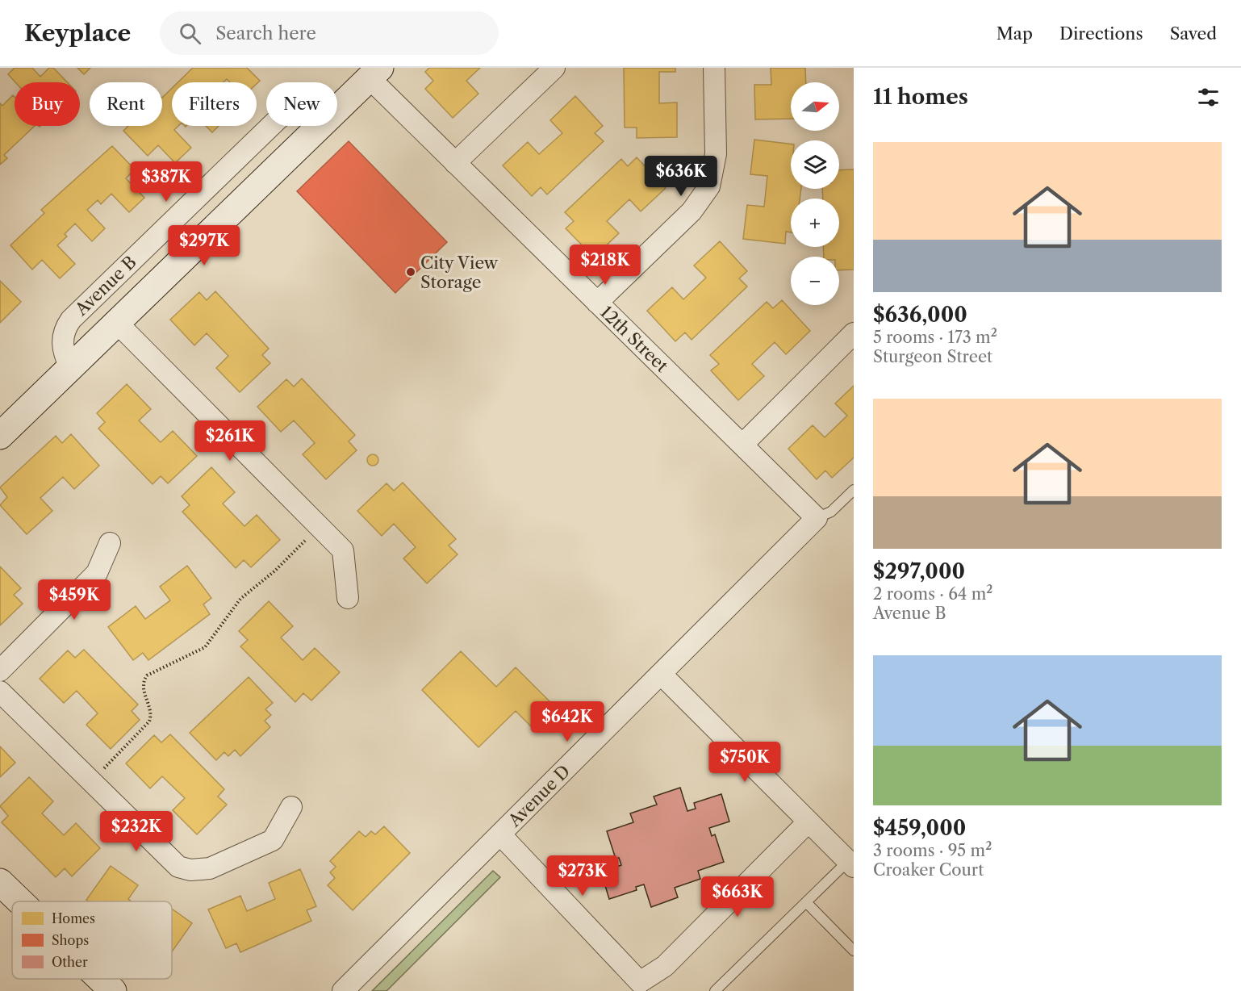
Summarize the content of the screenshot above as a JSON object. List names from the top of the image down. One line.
{"streets":{"street":["Avenue B","12th Street","Avenue D"]},"crossings":[["Avenue B","12th Street"],["12th Street","Avenue D"]],"places":["City View Storage"],"legend":["Homes","Shops","Other"],"north":"right","page":{"header":"Keyplace","search":"Search here","nav":["Map","Directions","Saved"],"heading":"11 homes","map_buttons":["+","−"],"chip":["Buy","Rent","Filters","New"],"list":[{"name":"$636,000","note":"5 rooms · 173 m² · Sturgeon Street"},{"name":"$297,000","note":"2 rooms · 64 m² · Avenue B"},{"name":"$459,000","note":"3 rooms · 95 m² · Croaker Court"}],"price":["$636K","$387K","$297K","$218K","$261K","$459K","$642K","$750K","$232K","$273K","$663K"]}}
